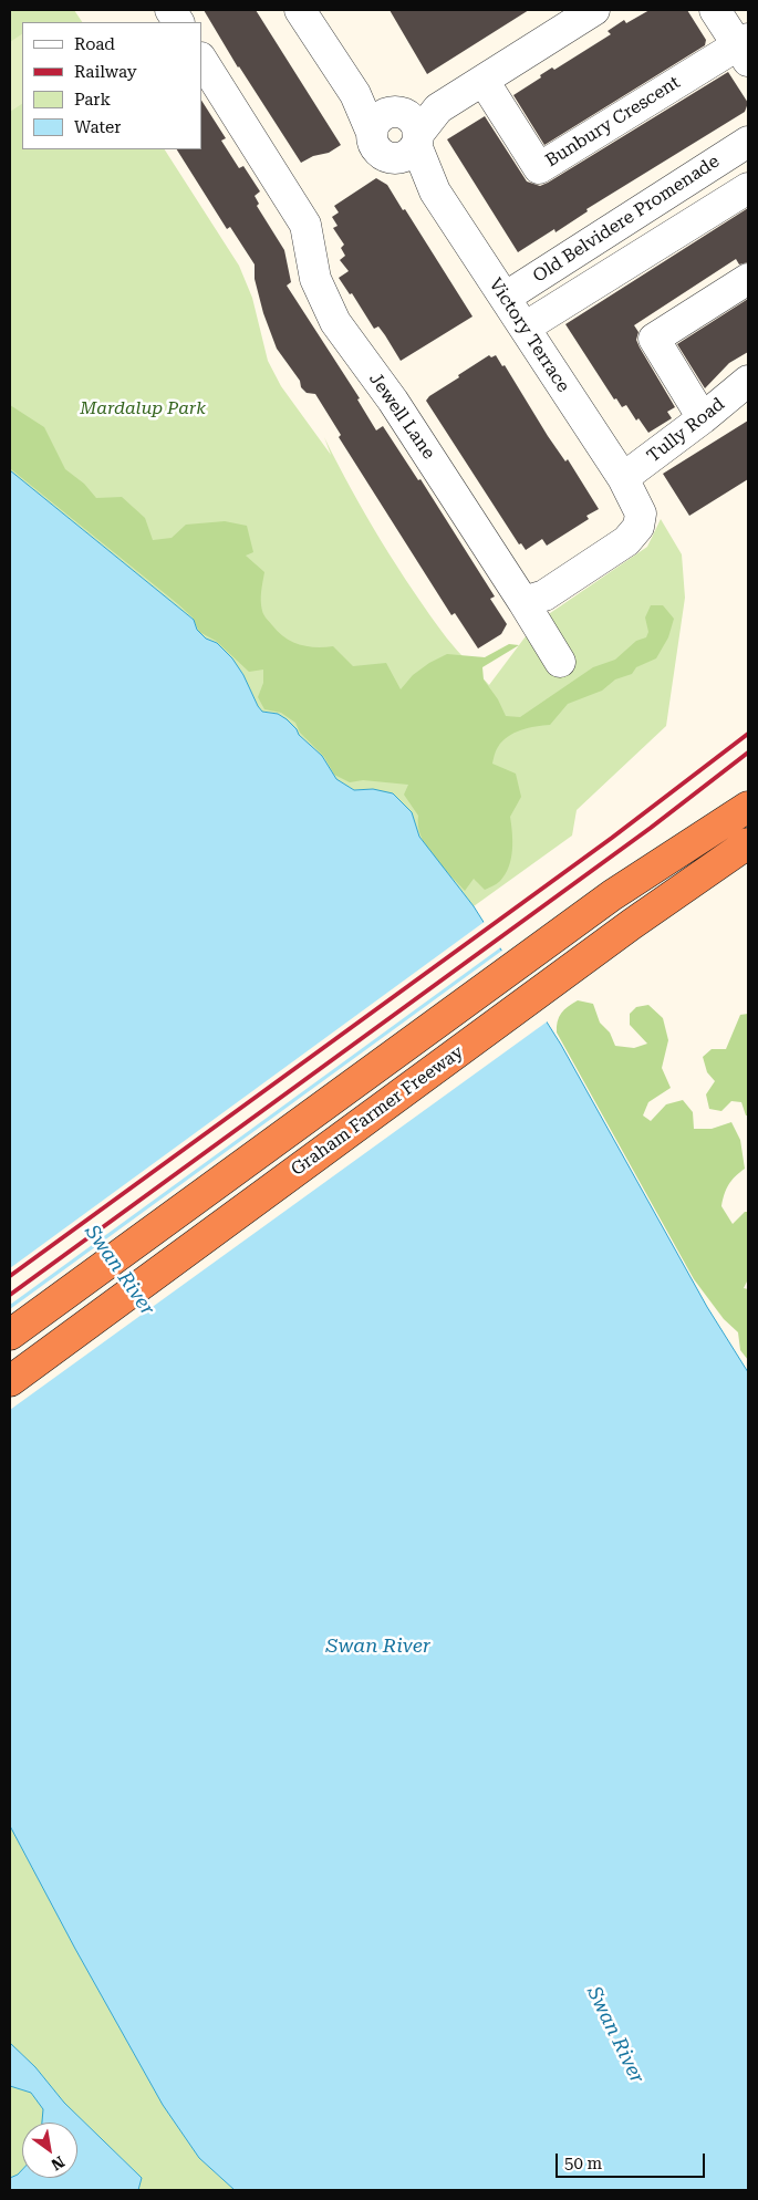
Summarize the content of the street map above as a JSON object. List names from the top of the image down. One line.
{"streets":{"highway":["Graham Farmer Freeway"],"street":["Bunbury Crescent","Old Belvidere Promenade","Victory Terrace","Jewell Lane","Tully Road"]},"crossings":[["Old Belvidere Promenade","Victory Terrace"],["Victory Terrace","Tully Road"]],"water":["Swan River"],"parks":["Mardalup Park"],"legend":["Road","Railway","Park","Water"],"scale_bar":"50 m","north":"bottom right"}
